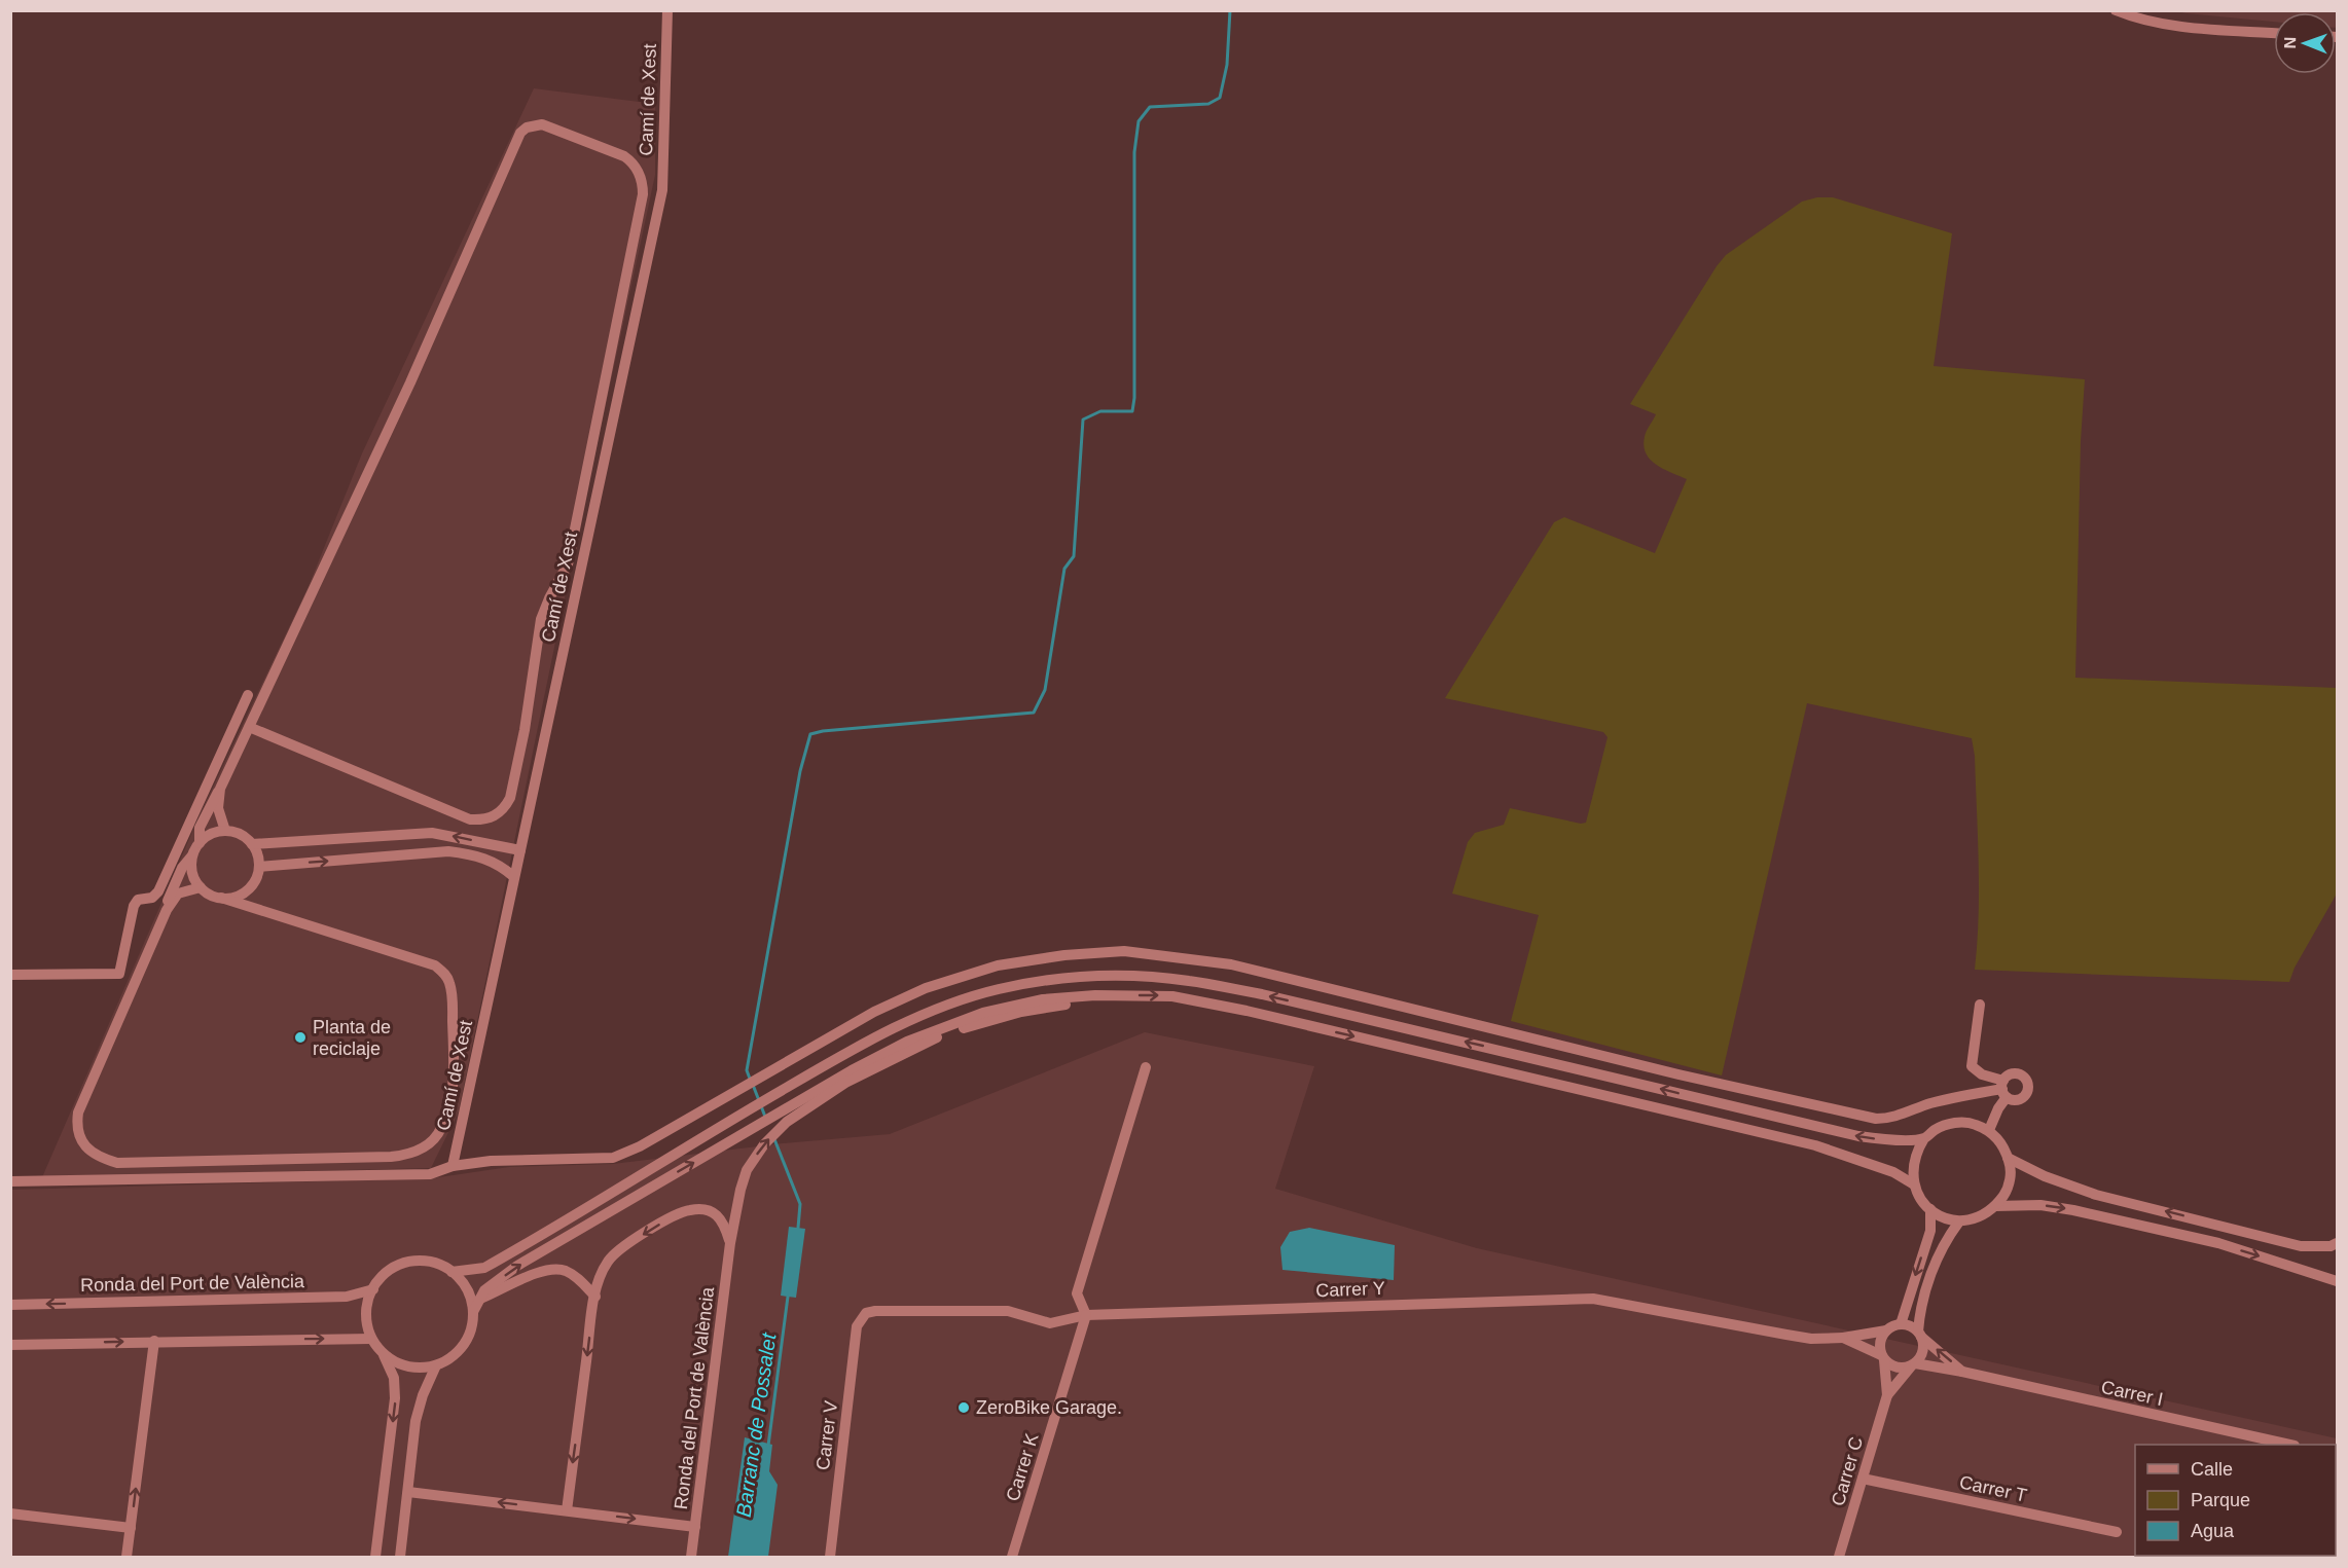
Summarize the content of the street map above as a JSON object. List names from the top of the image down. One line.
{"streets":{"street":["Camí de Xest","Ronda del Port de València","Carrer Y","Carrer I","Carrer V","Carrer K","Carrer C","Carrer T"]},"crossings":[["Carrer Y","Carrer I"],["Carrer Y","Carrer V"],["Carrer Y","Carrer K"],["Carrer Y","Carrer C"],["Carrer I","Carrer C"],["Carrer C","Carrer T"]],"water":["Barranc de Possalet"],"places":["Planta de reciclaje","ZeroBike Garage."],"legend":["Calle","Parque","Agua"],"north":"left"}
